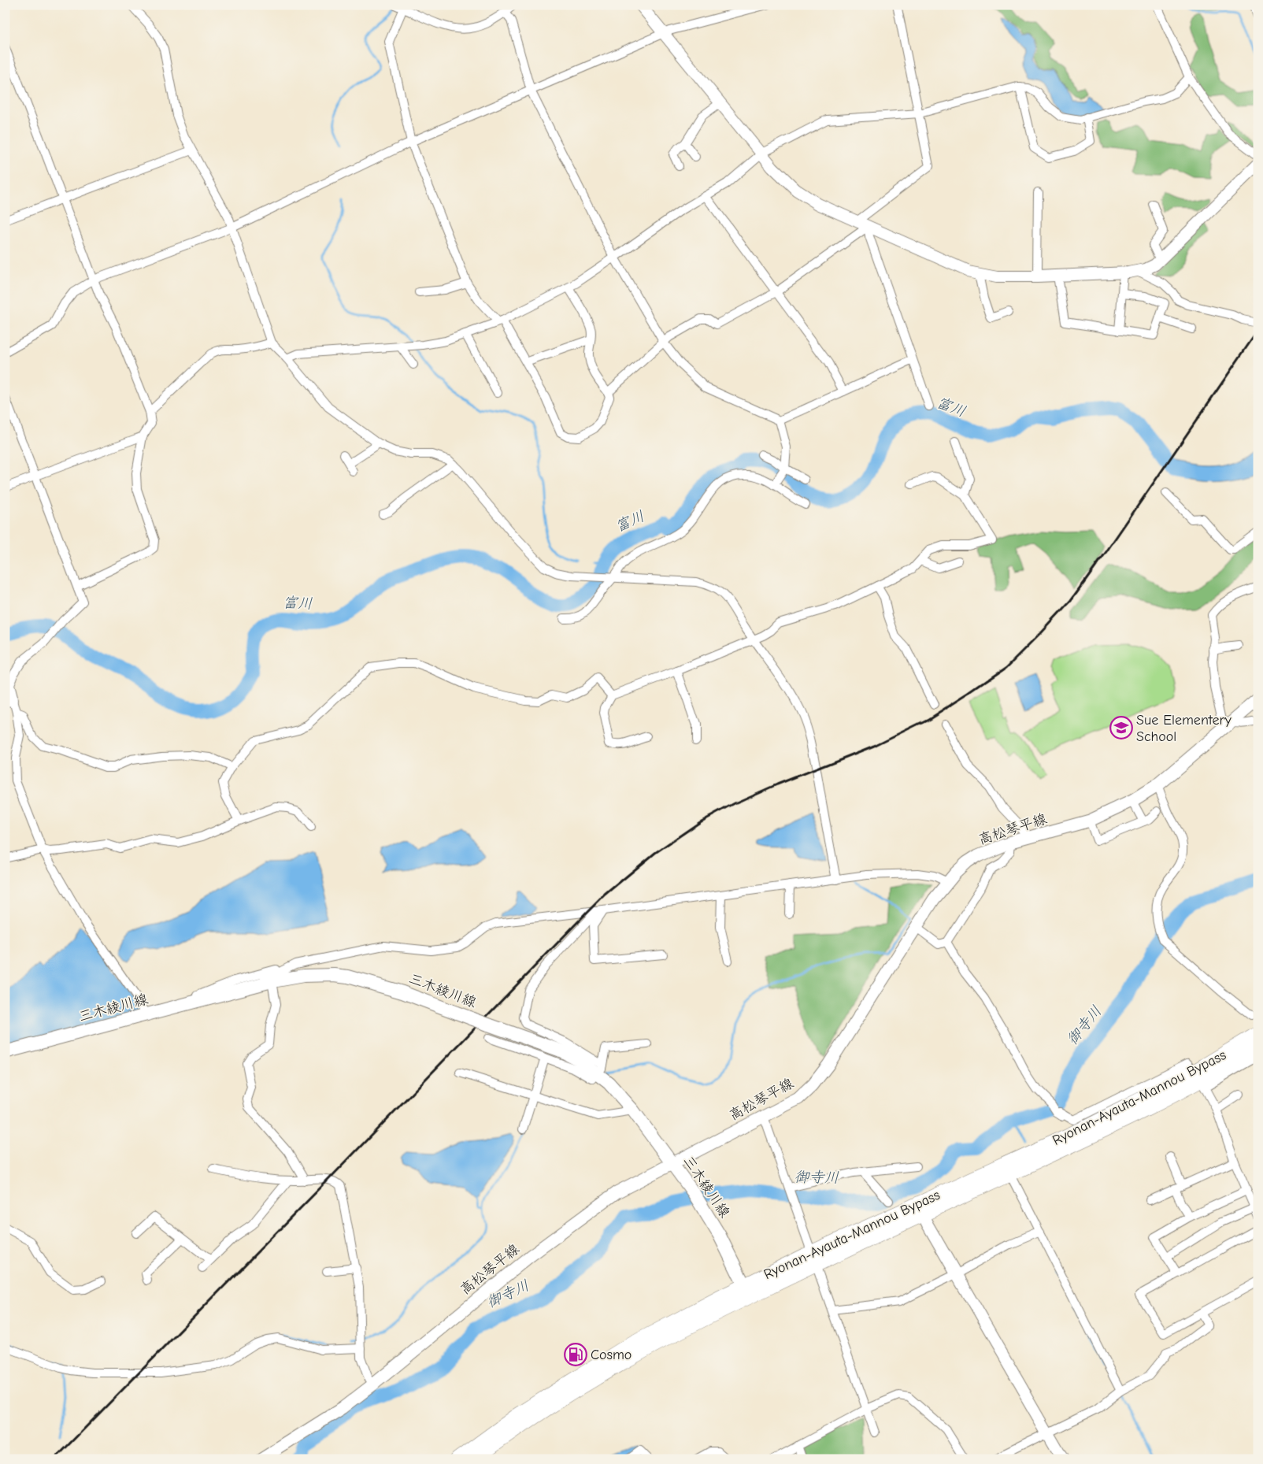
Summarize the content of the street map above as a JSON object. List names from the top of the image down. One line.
{"streets":{"highway":["Ryonan-Ayauta-Mannou Bypass"],"main road":["高松琴平線","三木綾川線"]},"crossings":[["高松琴平線","三木綾川線"],["三木綾川線","Ryonan-Ayauta-Mannou Bypass"]],"water":["富川","御寺川"],"places":{"school or university":["Sue Elementery School"],"fuel station":["Cosmo"]}}
